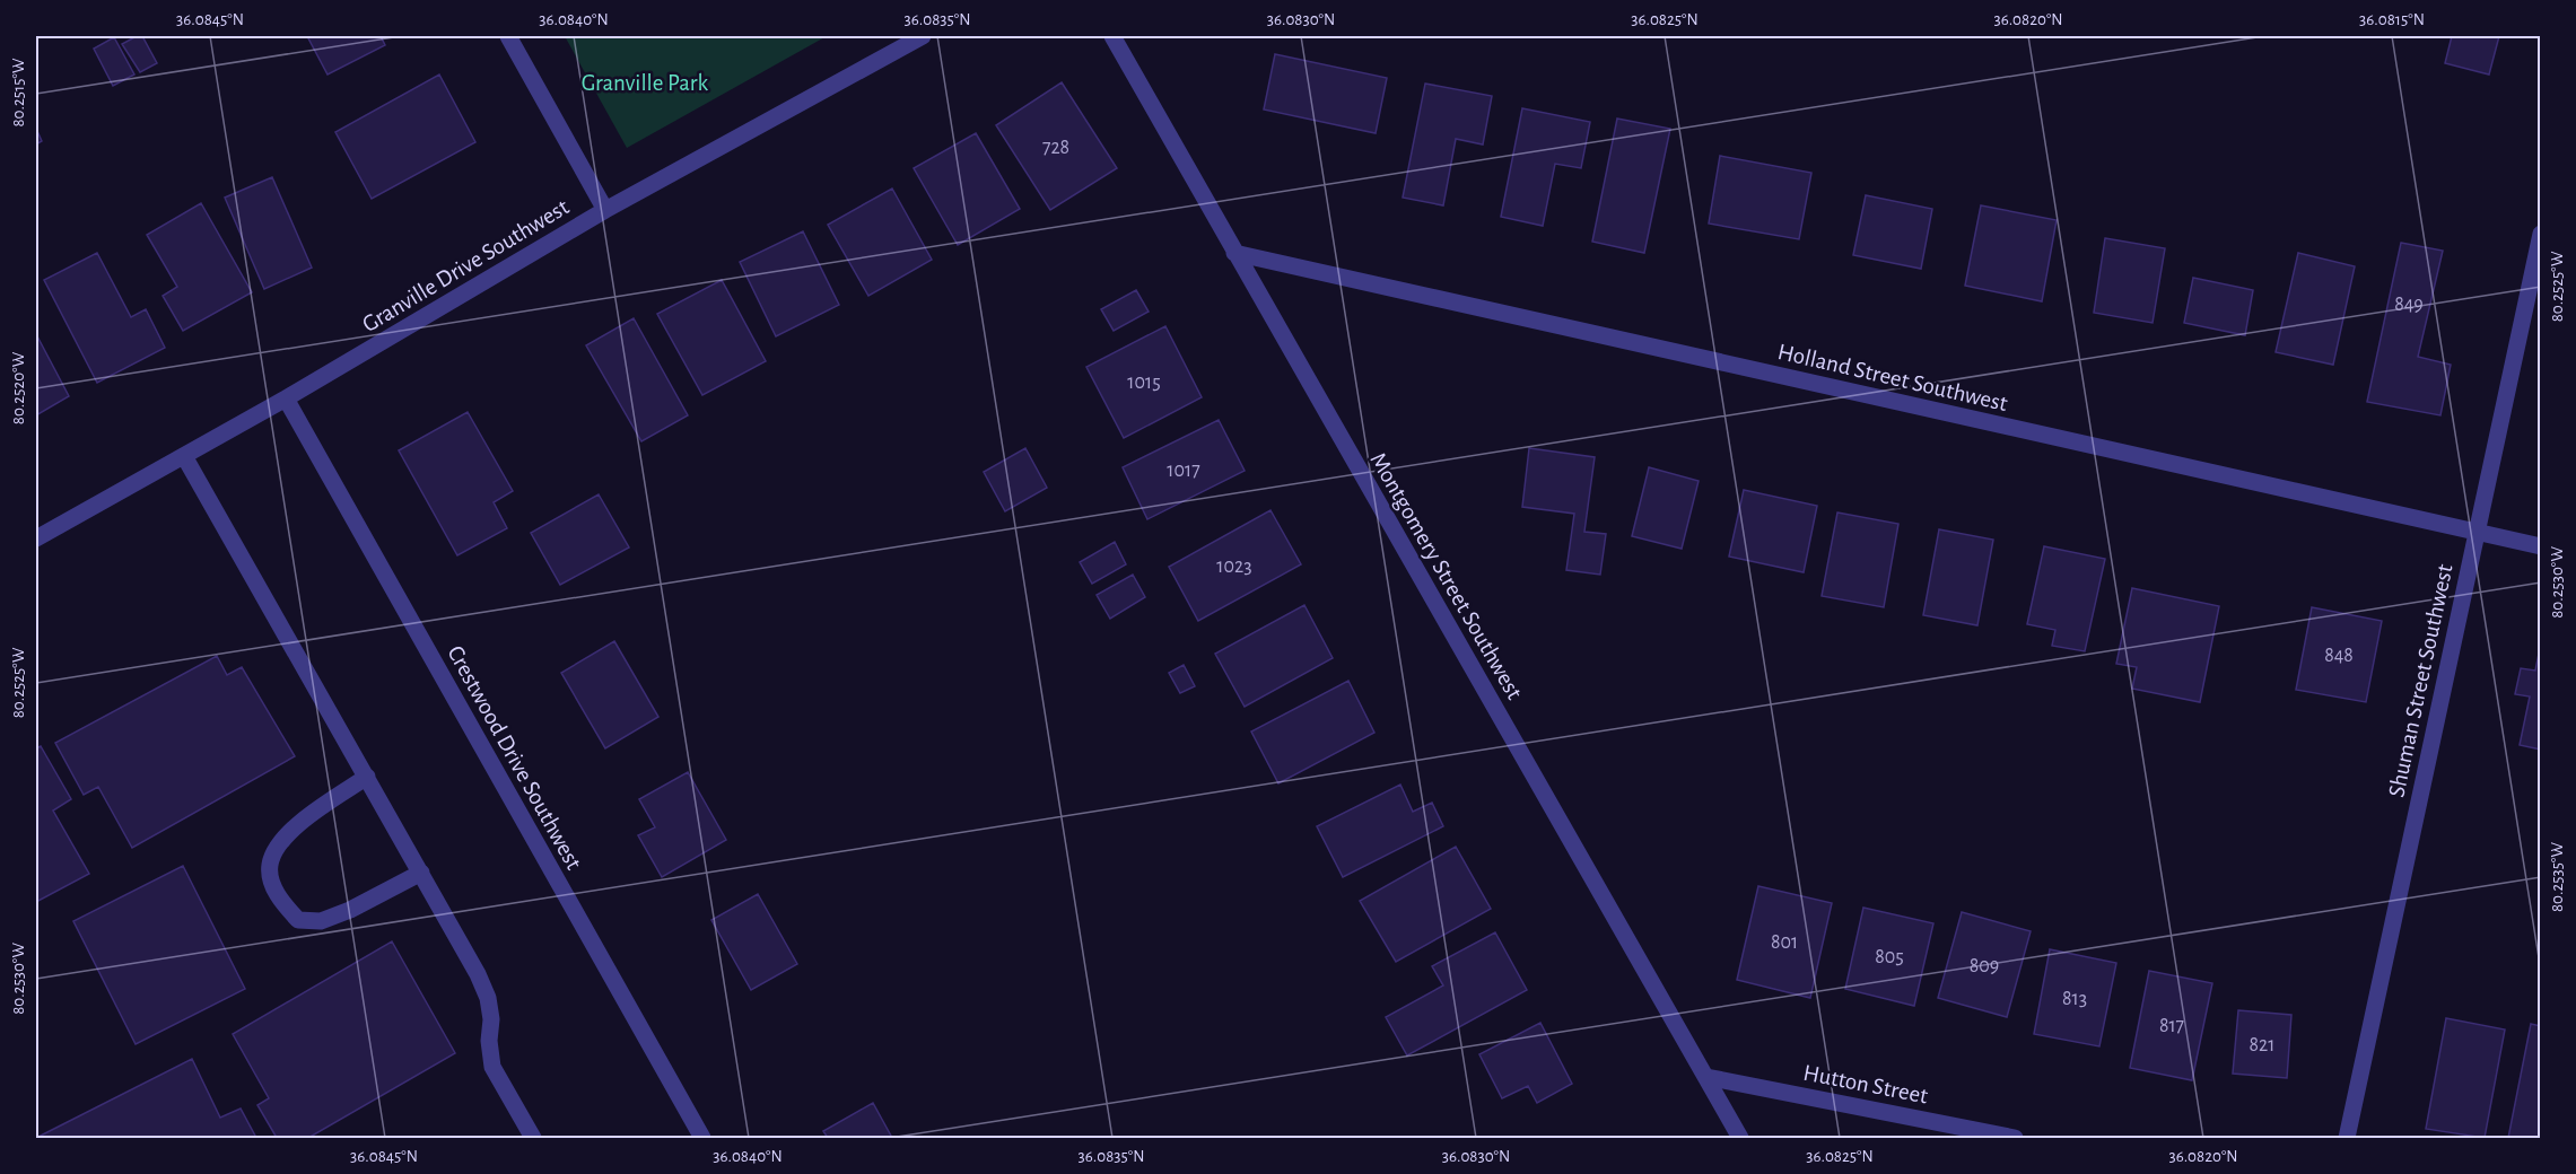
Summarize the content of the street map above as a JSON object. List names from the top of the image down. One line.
{"streets":{"street":["Granville Drive Southwest","Holland Street Southwest","Montgomery Street Southwest","Shuman Street Southwest","Crestwood Drive Southwest","Hutton Street"]},"crossings":[["Granville Drive Southwest","Crestwood Drive Southwest"],["Holland Street Southwest","Montgomery Street Southwest"],["Holland Street Southwest","Shuman Street Southwest"],["Montgomery Street Southwest","Hutton Street"]],"parks":["Granville Park"],"house_numbers":["728","849","1015","1017","1023","848","801","805","809","813","817","821"],"coordinates":["36.0845°N","36.0840°N","36.0835°N","36.0830°N","36.0825°N","36.0820°N","36.0815°N","80.2515°W","80.2525°W","80.2520°W","80.2530°W","80.2535°W"]}
